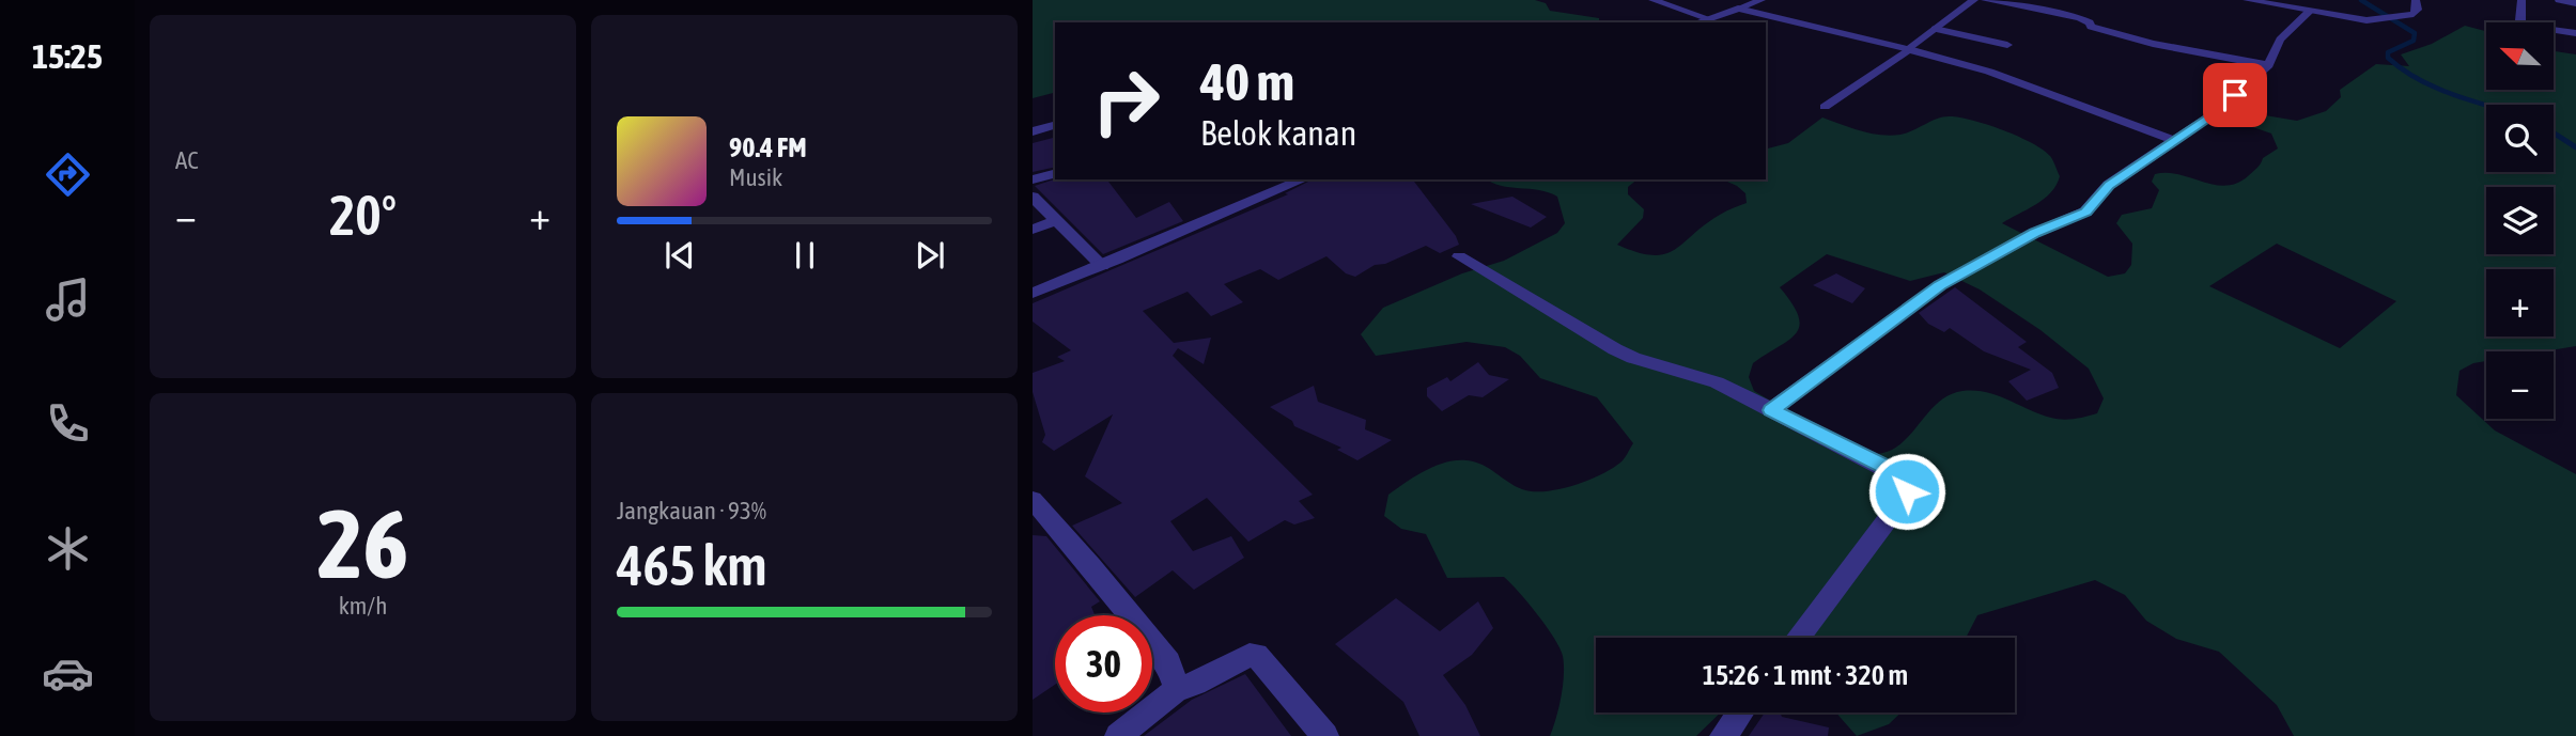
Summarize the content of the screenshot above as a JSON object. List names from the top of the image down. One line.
{"north":"top left","page":{"tabs":"15:25","tile":["AC",["26","km/h"],["Jangkauan · 93%","465 km"]],"map_buttons":["+","−"],"turn":["40 m","Belok kanan"],"song":["90.4 FM","Musik"],"heat":["−","20°","+"],"limit":"30","trip":"15:26 · 1 mnt · 320 m"}}
